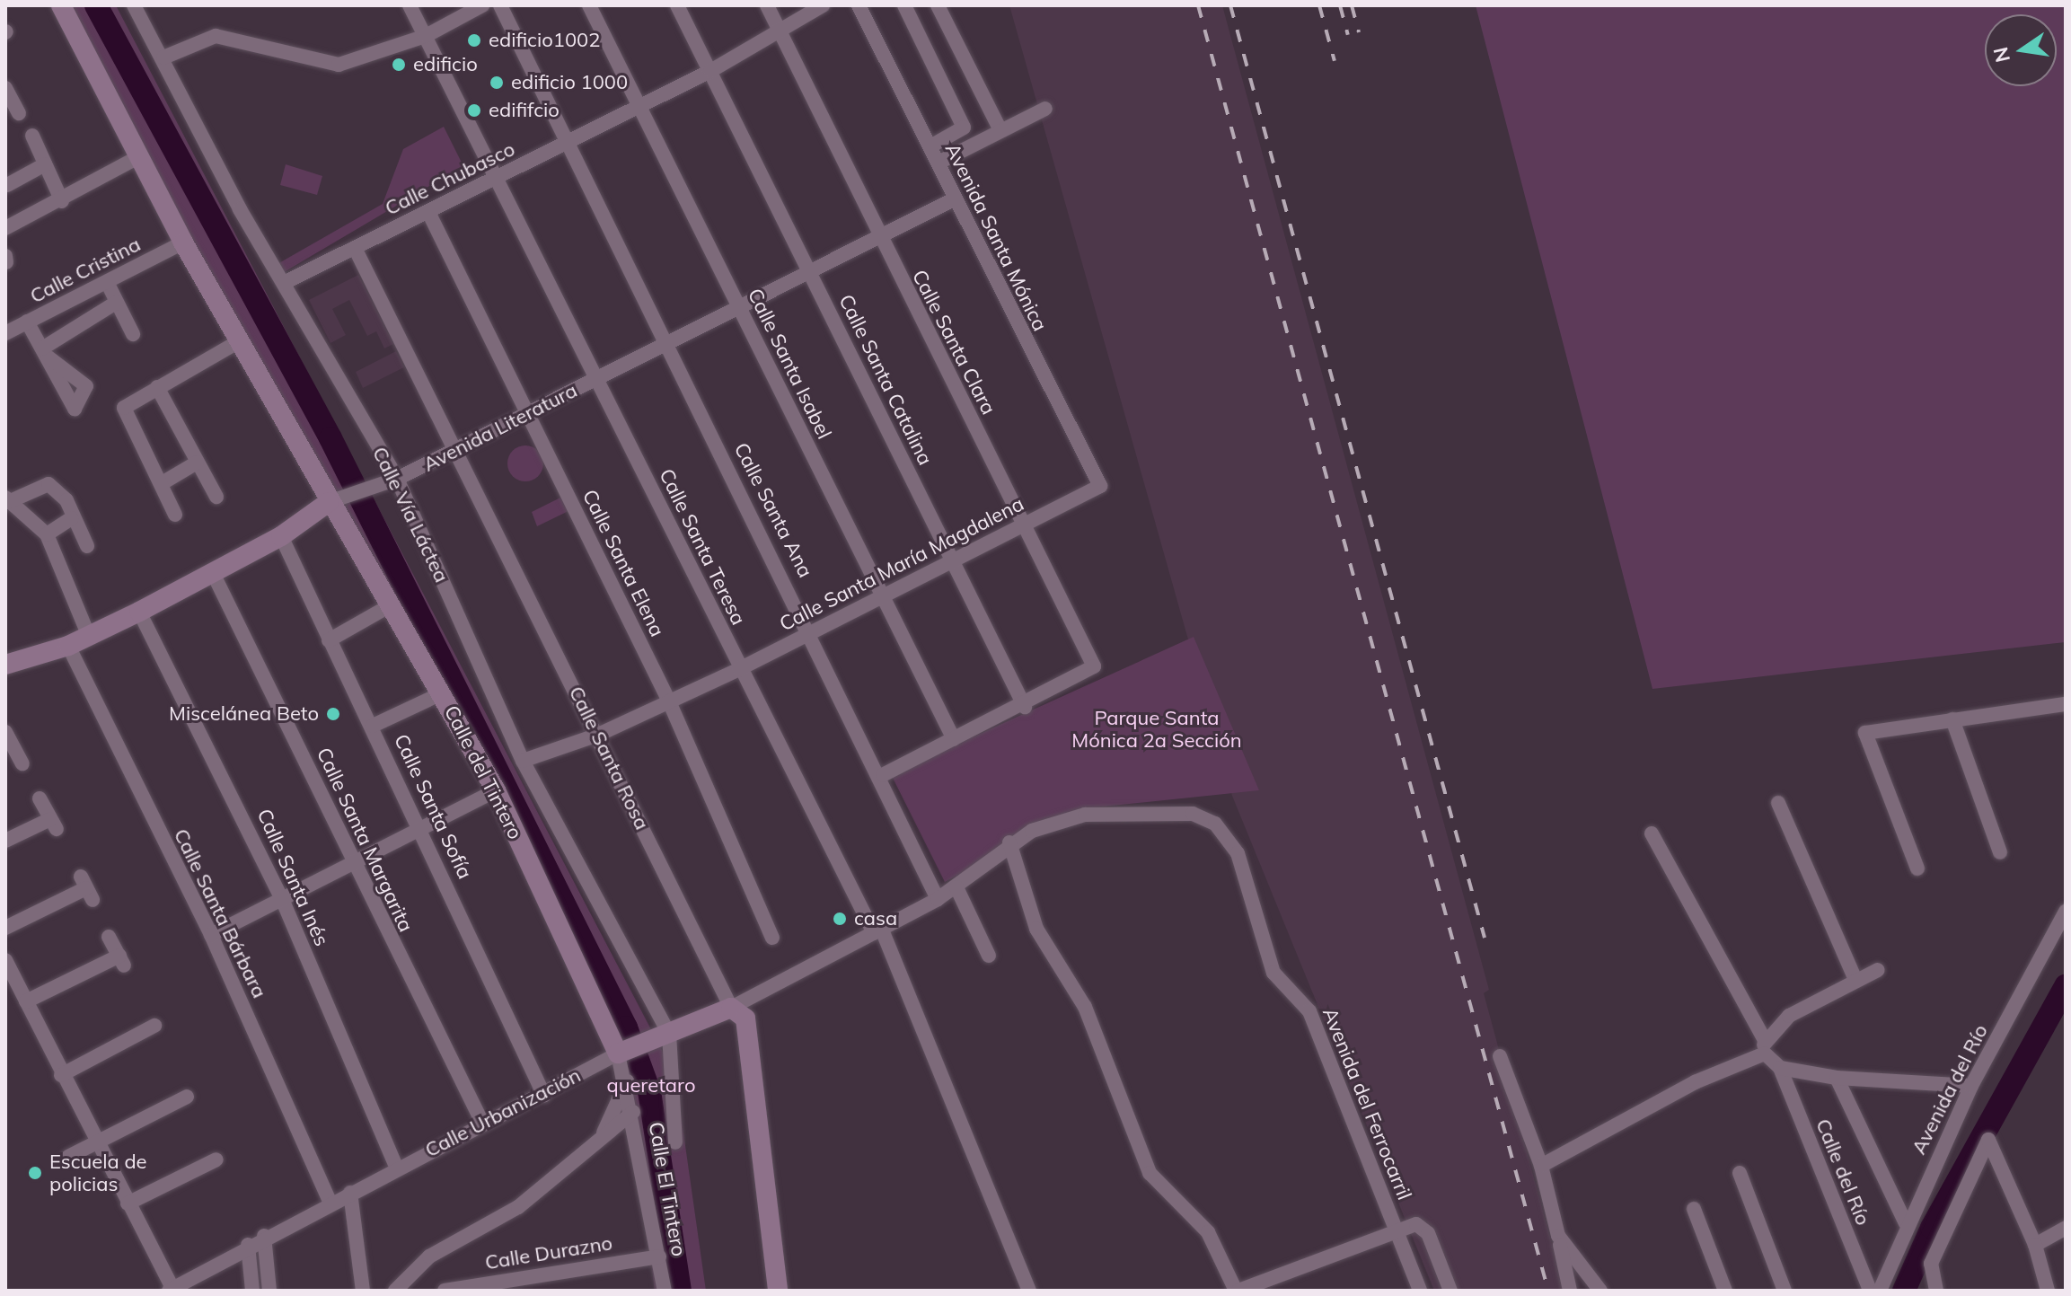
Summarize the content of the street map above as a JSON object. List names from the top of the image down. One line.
{"streets":{"street":["Calle Chubasco","Avenida Santa Mónica","Calle Cristina","Calle Santa Clara","Calle Santa Isabel","Calle Santa Catalina","Avenida Literatura","Calle Santa Ana","Calle Vía Láctea","Calle Santa Teresa","Calle Santa Elena","Calle Santa María Magdalena","Calle Santa Rosa","Calle del Tintero","Calle Santa Sofía","Calle Santa Margarita","Calle Santa Inés","Calle Santa Bárbara","Avenida del Río","Avenida del Ferrocarril","Calle Urbanización","Calle del Río","Calle El Tintero","Calle Durazno"]},"crossings":[["Calle Chubasco","Calle Santa Clara"],["Calle Chubasco","Calle Santa Isabel"],["Calle Chubasco","Calle Santa Catalina"],["Calle Chubasco","Calle Santa Ana"],["Calle Chubasco","Calle Vía Láctea"],["Calle Chubasco","Calle Santa Teresa"],["Calle Chubasco","Calle Santa Elena"],["Calle Chubasco","Calle Santa Rosa"],["Avenida Santa Mónica","Avenida Literatura"],["Avenida Santa Mónica","Calle Santa María Magdalena"],["Calle Santa Clara","Calle Santa Catalina"],["Calle Santa Clara","Avenida Literatura"],["Calle Santa Clara","Calle Santa María Magdalena"],["Calle Santa Isabel","Avenida Literatura"],["Calle Santa Isabel","Calle Santa María Magdalena"],["Calle Santa Catalina","Avenida Literatura"],["Calle Santa Catalina","Calle Santa María Magdalena"],["Avenida Literatura","Calle Santa Ana"],["Avenida Literatura","Calle Vía Láctea"],["Avenida Literatura","Calle Santa Teresa"],["Avenida Literatura","Calle Santa Elena"],["Avenida Literatura","Calle Santa Rosa"],["Avenida Literatura","Calle del Tintero"],["Avenida Literatura","Calle Santa Sofía"],["Avenida Literatura","Calle Santa Margarita"],["Avenida Literatura","Calle Santa Inés"],["Avenida Literatura","Calle Santa Bárbara"],["Calle Santa Ana","Calle Santa María Magdalena"],["Calle Santa Ana","Calle Urbanización"],["Calle Vía Láctea","Calle Santa María Magdalena"],["Calle Vía Láctea","Calle Urbanización"],["Calle Santa Teresa","Calle Santa María Magdalena"],["Calle Santa Teresa","Calle Urbanización"],["Calle Santa Elena","Calle Santa María Magdalena"],["Calle Santa María Magdalena","Calle Santa Rosa"],["Calle Santa Rosa","Calle Urbanización"],["Calle del Tintero","Calle Urbanización"],["Calle del Tintero","Calle El Tintero"],["Calle Santa Sofía","Calle Urbanización"],["Calle Santa Margarita","Calle Urbanización"],["Calle Santa Inés","Calle Urbanización"],["Calle Santa Bárbara","Calle Urbanización"],["Calle Urbanización","Calle El Tintero"],["Calle El Tintero","Calle Durazno"]],"parks":["Parque Santa Mónica 2a Sección","queretaro"],"places":["edificio1002","edificio","edificio 1000","edififcio","Miscelánea Beto","casa","Escuela de policias"],"north":"left"}
